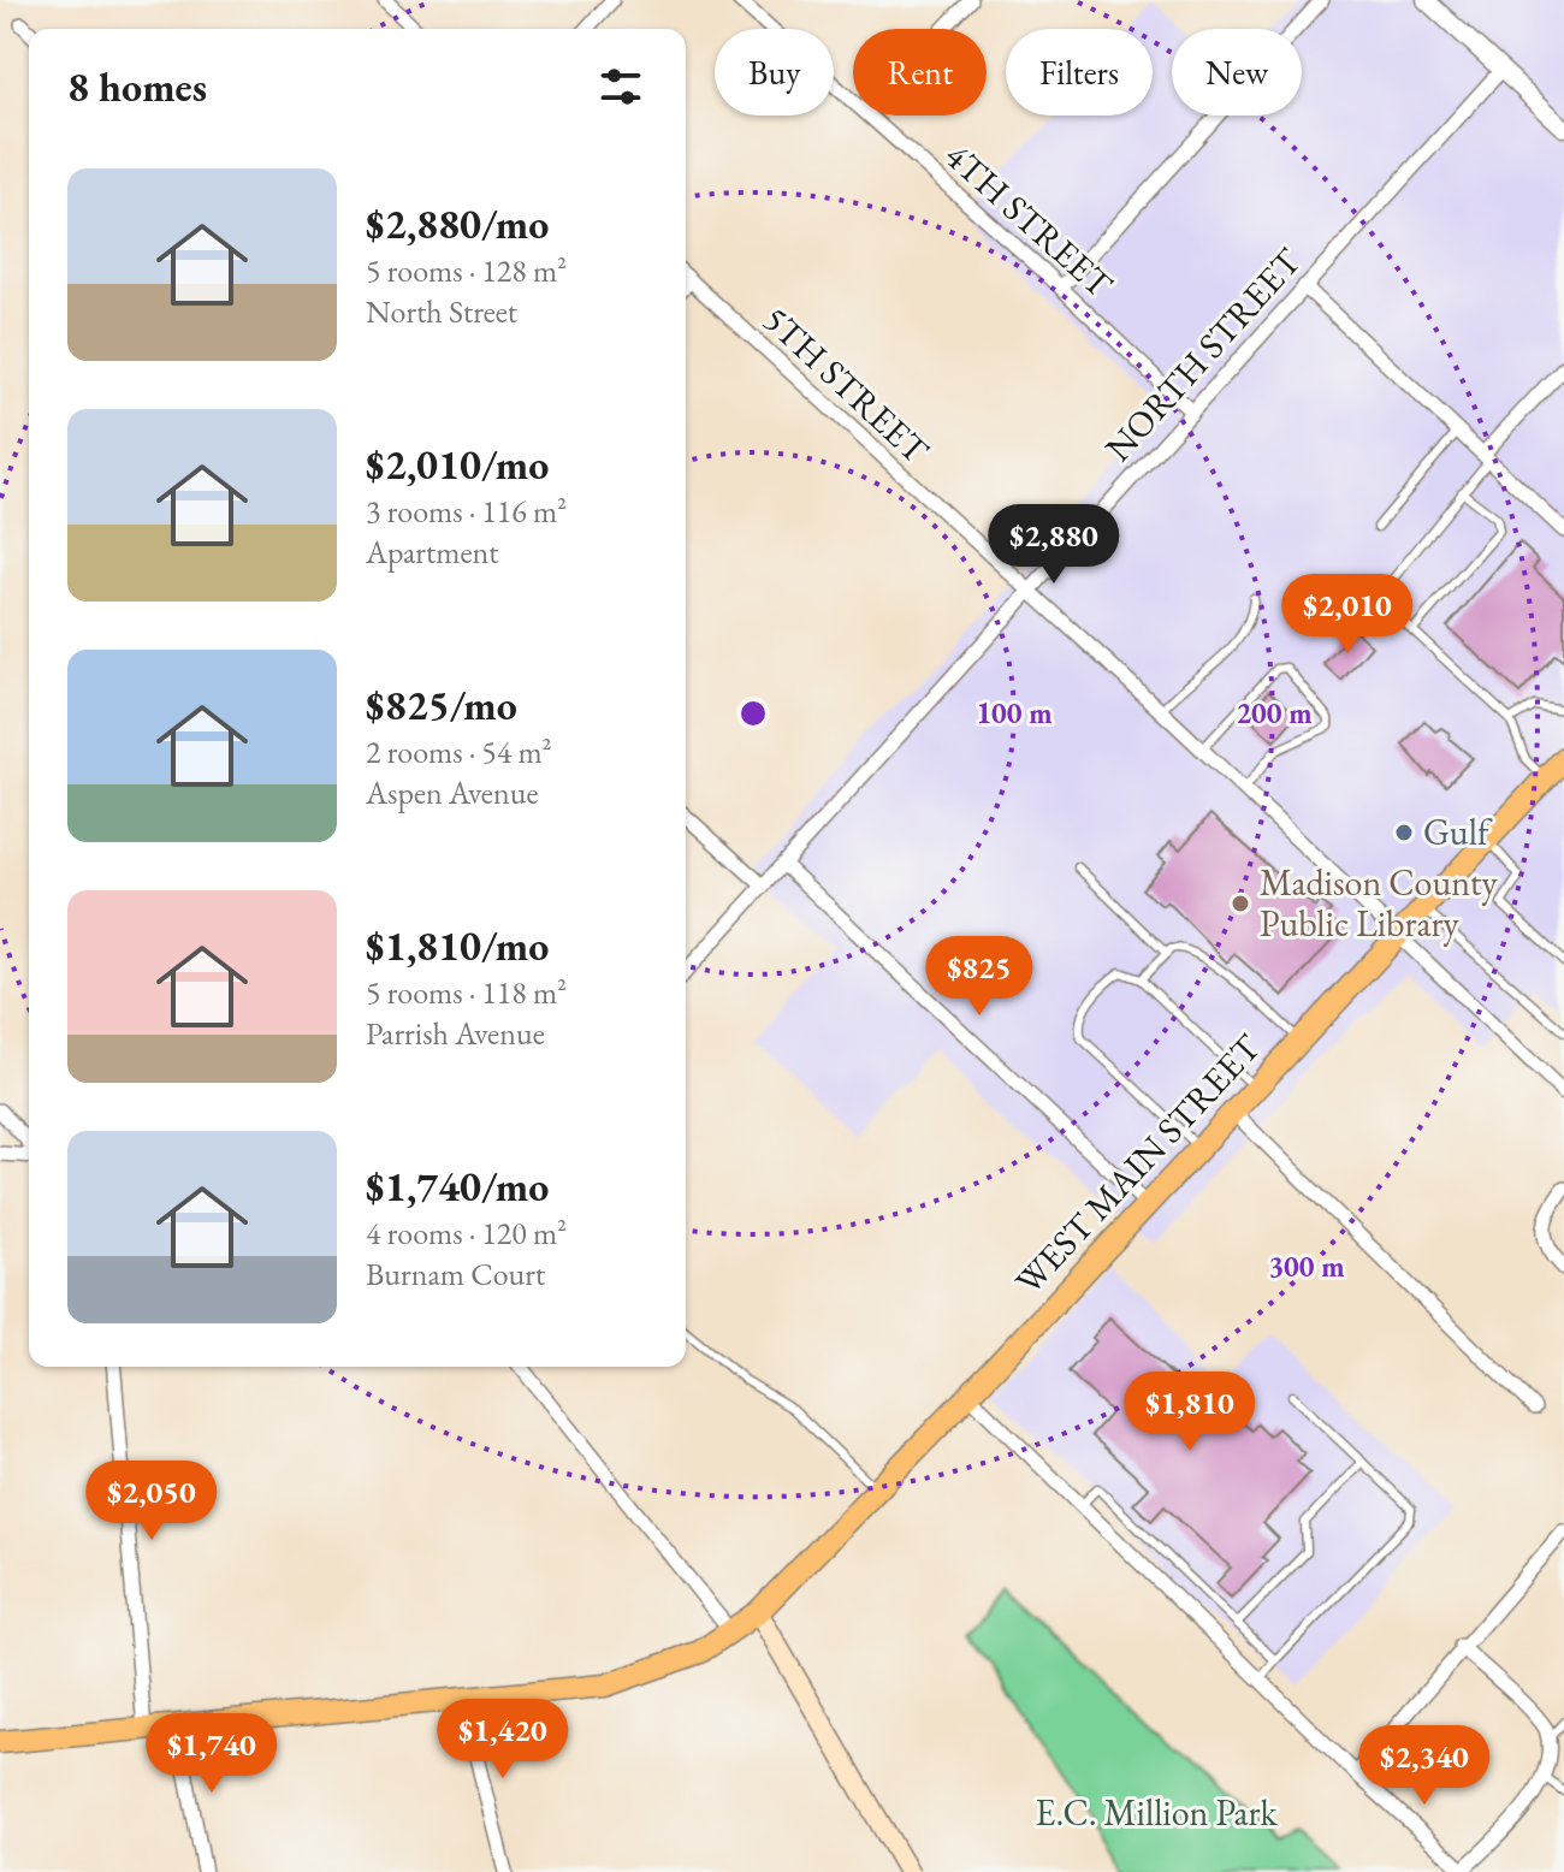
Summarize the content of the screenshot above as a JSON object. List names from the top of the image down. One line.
{"streets":{"main road":["WEST MAIN STREET"],"street":["4TH STREET","NORTH STREET","5TH STREET"]},"crossings":[["4TH STREET","NORTH STREET"],["NORTH STREET","5TH STREET"],["5TH STREET","WEST MAIN STREET"]],"parks":["E.C. Million Park"],"places":["Gulf","Madison County Public Library"],"page":{"chip":["Buy","Rent","Filters","New"],"heading":"8 homes","list":[{"name":"$2,880/mo","note":"5 rooms · 128 m² · North Street"},{"name":"$2,010/mo","note":"3 rooms · 116 m² · Apartment"},{"name":"$825/mo","note":"2 rooms · 54 m² · Aspen Avenue"},{"name":"$1,810/mo","note":"5 rooms · 118 m² · Parrish Avenue"},{"name":"$1,740/mo","note":"4 rooms · 120 m² · Burnam Court"}],"price":["$2,880","$2,010","$825","$1,810","$2,050","$1,420","$1,740","$2,340"]},"rings":["100 m","200 m","300 m"]}
